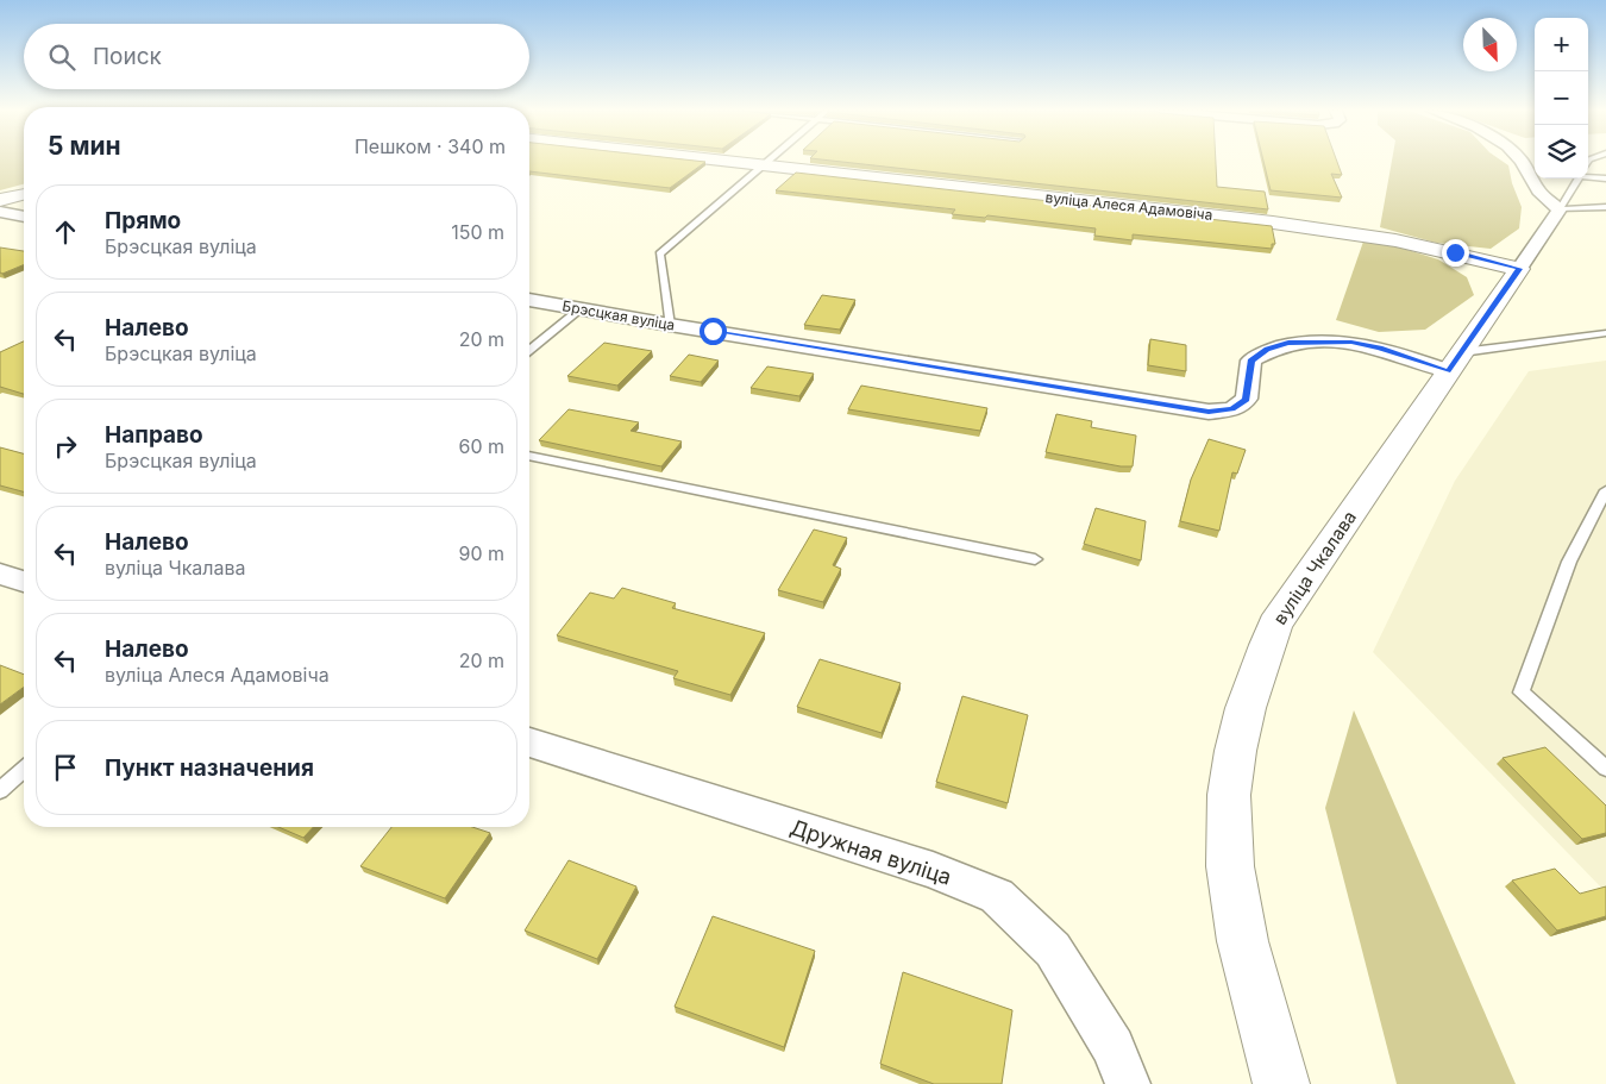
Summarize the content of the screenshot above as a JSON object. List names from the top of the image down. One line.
{"streets":{"street":["вуліца Алеся Адамовіча","Брэсцкая вуліца","вуліца Чкалава","Дружная вуліца"]},"crossings":[["вуліца Алеся Адамовіча","вуліца Чкалава"],["Брэсцкая вуліца","вуліца Чкалава"]],"north":"bottom right","page":{"map_buttons":["+","−"],"search":"Поиск","heading":["5 мин","Пешком · 340 m"],"list":[["Прямо","Брэсцкая вуліца","150 m"],["Налево","Брэсцкая вуліца","20 m"],["Направо","Брэсцкая вуліца","60 m"],["Налево","вуліца Чкалава","90 m"],["Налево","вуліца Алеся Адамовіча","20 m"],"Пункт назначения"]}}
